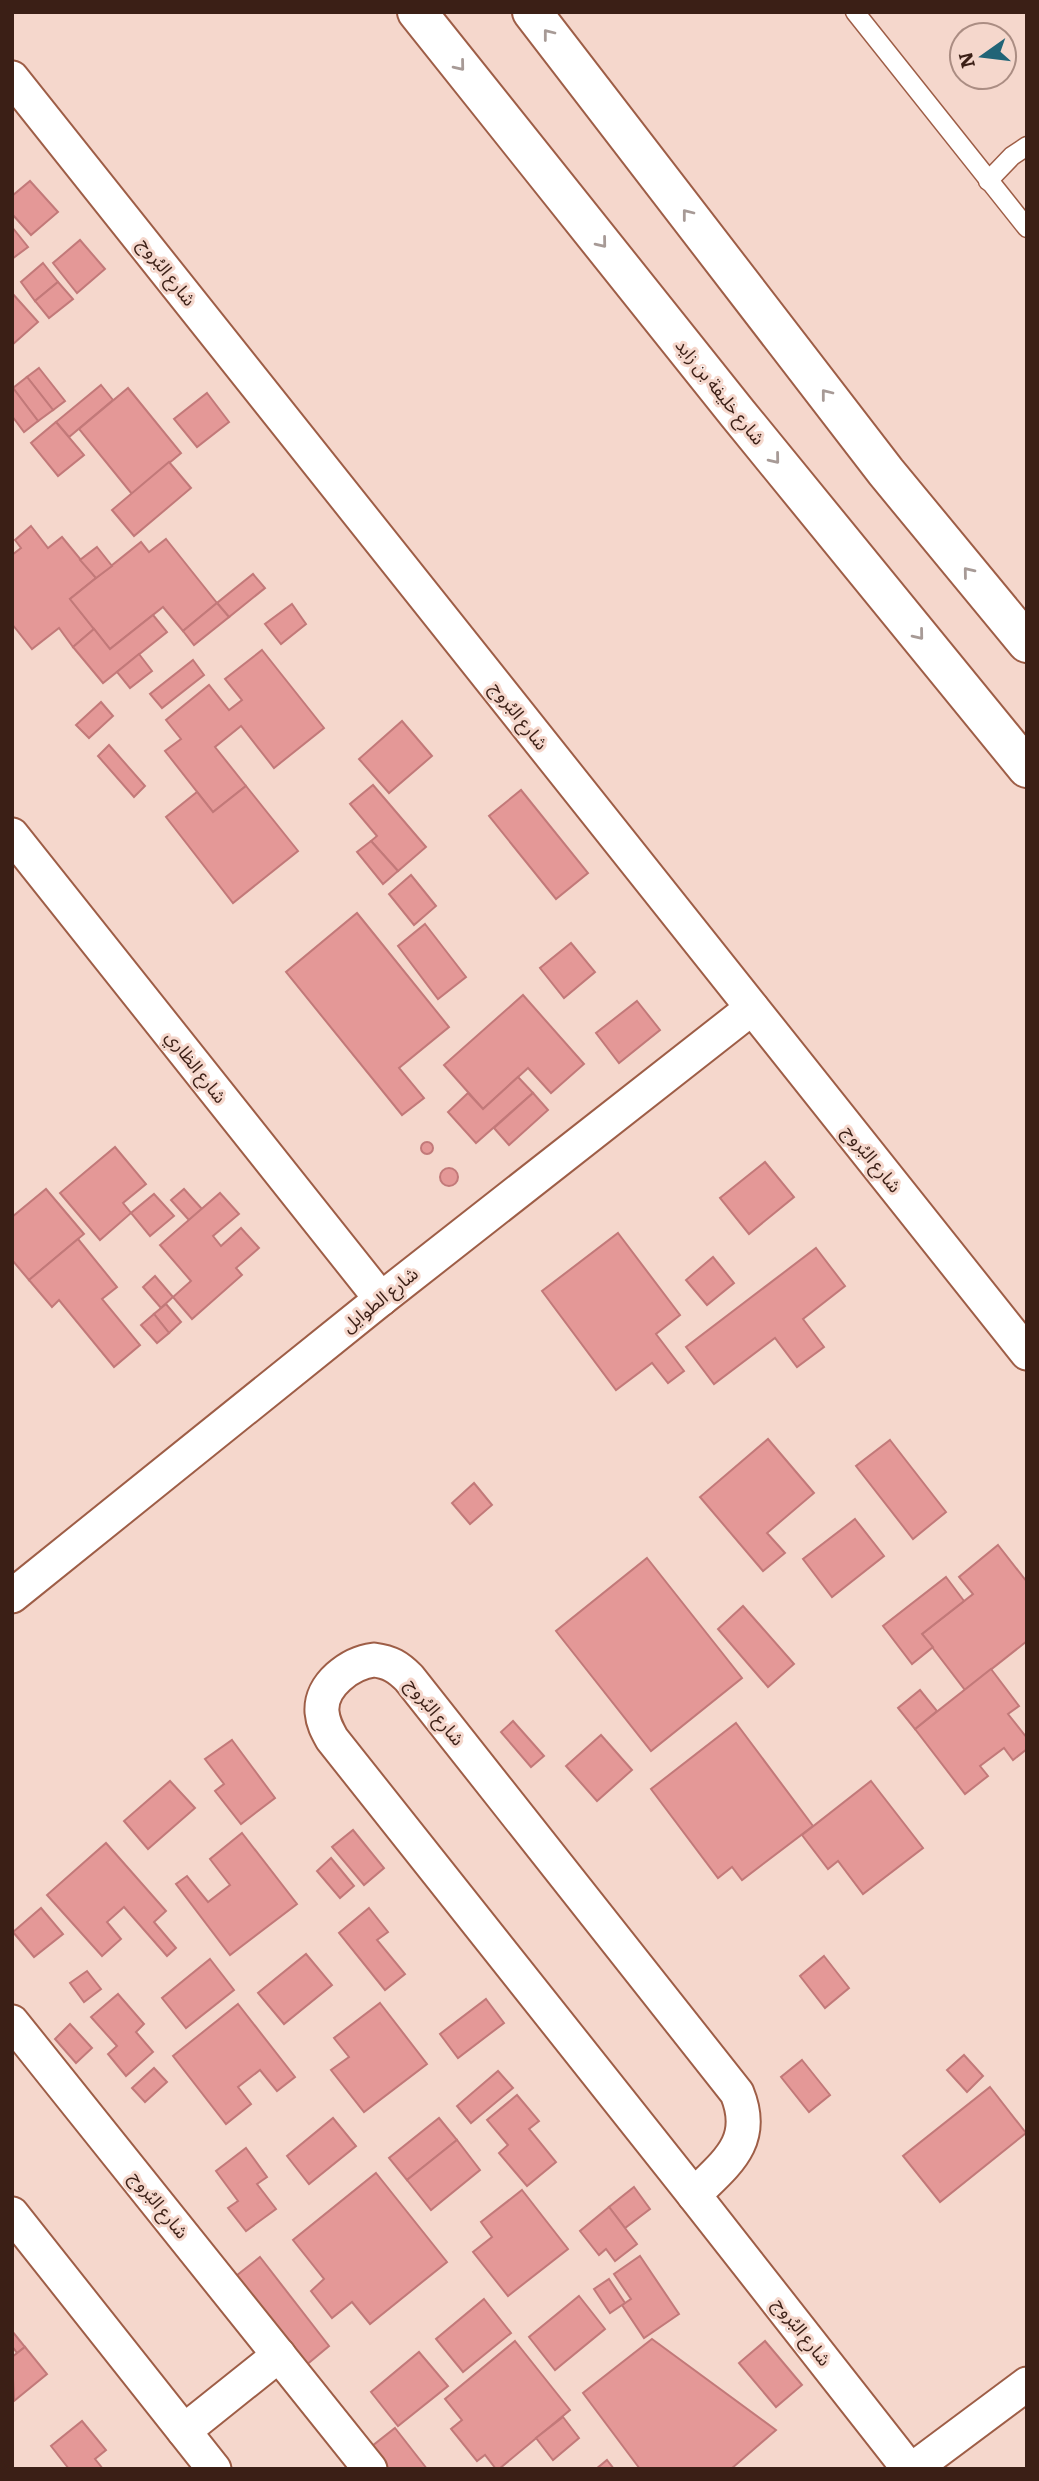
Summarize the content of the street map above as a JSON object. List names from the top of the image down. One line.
{"streets":{"highway":["شارع خليفة بن زايد"],"street":["شارع البُروج","شارع الظاري","شارع الطوايل"]},"crossings":[["شارع البُروج","شارع الطوايل"],["شارع الظاري","شارع الطوايل"]],"north":"left"}
